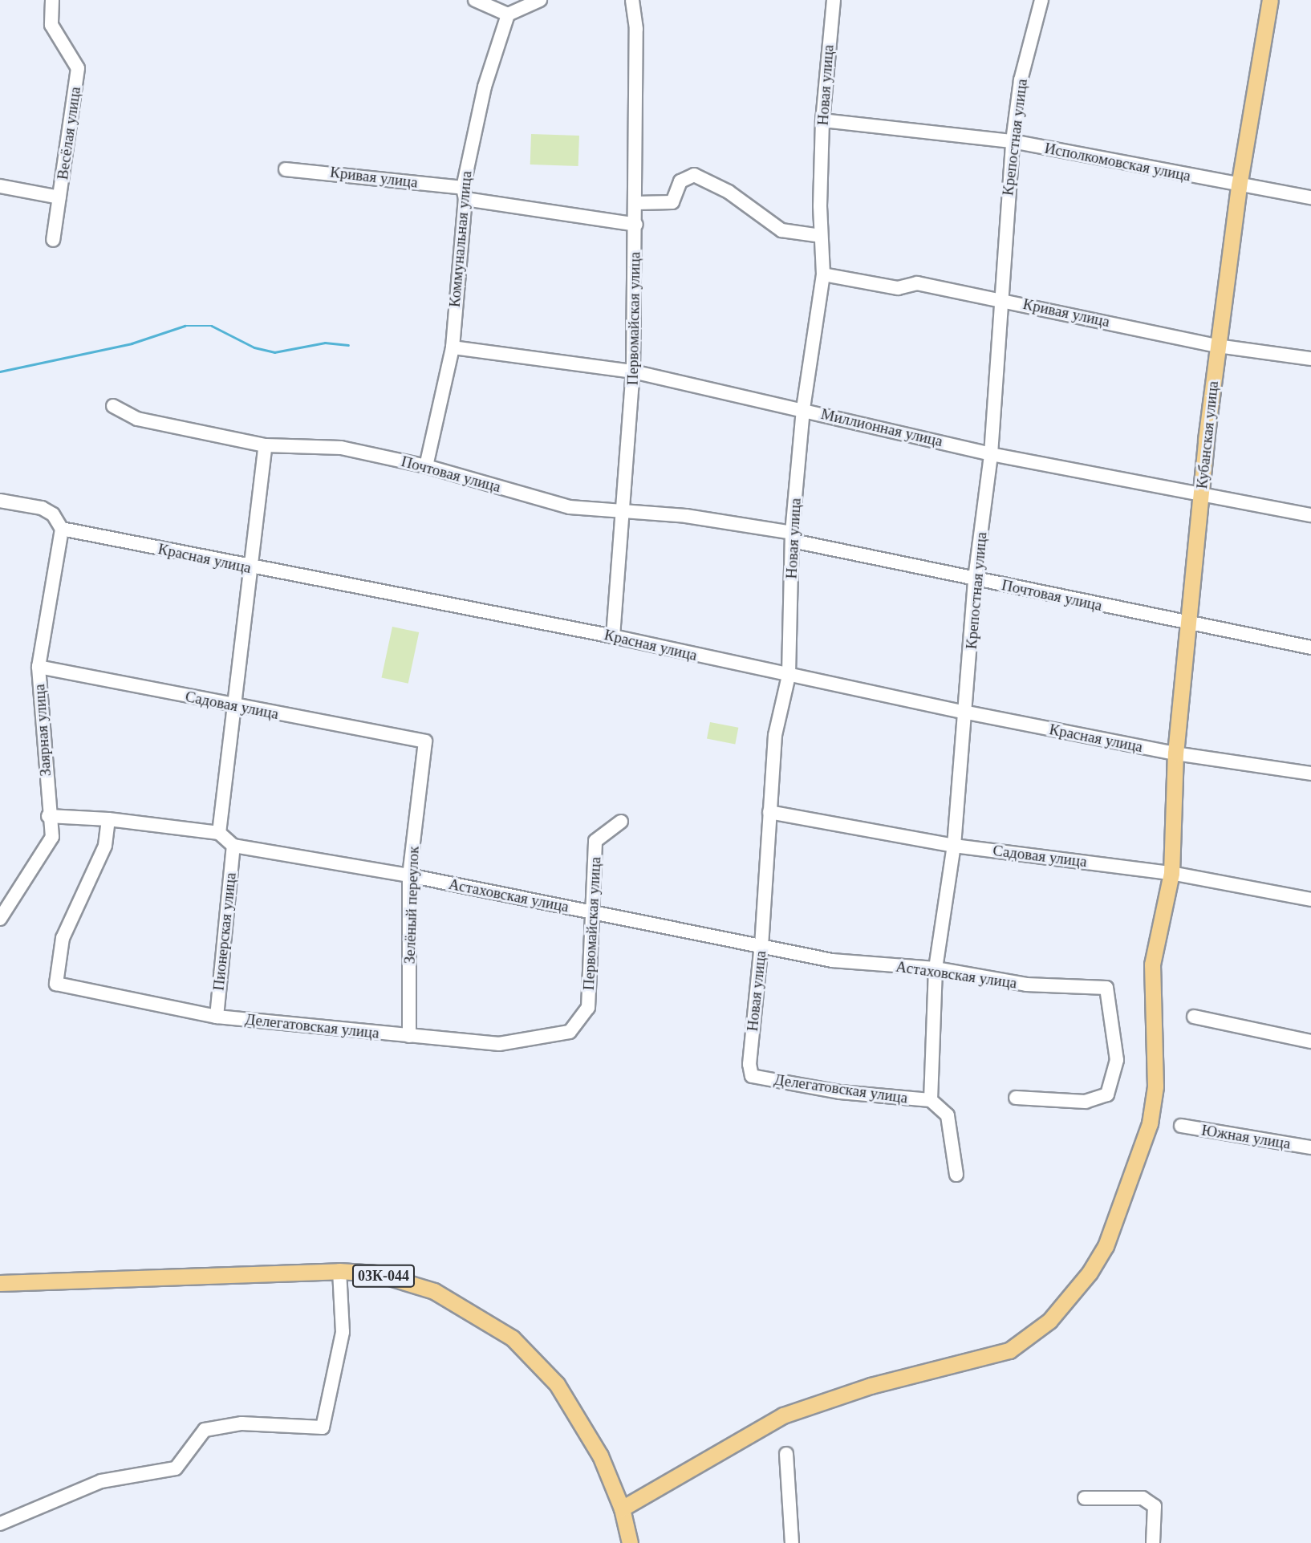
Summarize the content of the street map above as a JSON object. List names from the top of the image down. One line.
{"streets":{"main road":["Кубанская улица","03К-044"],"street":["Новая улица","Весёлая улица","Крепостная улица","Исполкомовская улица","Кривая улица","Коммунальная улица","Первомайская улица","Миллионная улица","Почтовая улица","Красная улица","Садовая улица","Заярная улица","Астаховская улица","Зелёный переулок","Пионерская улица","Делегатовская улица","Южная улица"]},"crossings":[["Новая улица","Исполкомовская улица"],["Новая улица","Кривая улица"],["Новая улица","Миллионная улица"],["Новая улица","Почтовая улица"],["Новая улица","Красная улица"],["Новая улица","Садовая улица"],["Новая улица","Астаховская улица"],["Новая улица","Делегатовская улица"],["Крепостная улица","Исполкомовская улица"],["Крепостная улица","Кривая улица"],["Крепостная улица","Миллионная улица"],["Крепостная улица","Почтовая улица"],["Крепостная улица","Красная улица"],["Крепостная улица","Садовая улица"],["Крепостная улица","Астаховская улица"],["Крепостная улица","Делегатовская улица"],["Исполкомовская улица","Кубанская улица"],["Кривая улица","Коммунальная улица"],["Кривая улица","Первомайская улица"],["Кривая улица","Кубанская улица"],["Коммунальная улица","Миллионная улица"],["Коммунальная улица","Почтовая улица"],["Первомайская улица","Миллионная улица"],["Первомайская улица","Почтовая улица"],["Первомайская улица","Красная улица"],["Первомайская улица","Астаховская улица"],["Первомайская улица","Делегатовская улица"],["Миллионная улица","Кубанская улица"],["Кубанская улица","Почтовая улица"],["Кубанская улица","Красная улица"],["Кубанская улица","Садовая улица"],["Кубанская улица","03К-044"],["Красная улица","Заярная улица"],["Садовая улица","Заярная улица"],["Садовая улица","Зелёный переулок"],["Астаховская улица","Зелёный переулок"],["Астаховская улица","Пионерская улица"],["Зелёный переулок","Делегатовская улица"],["Пионерская улица","Делегатовская улица"]]}
